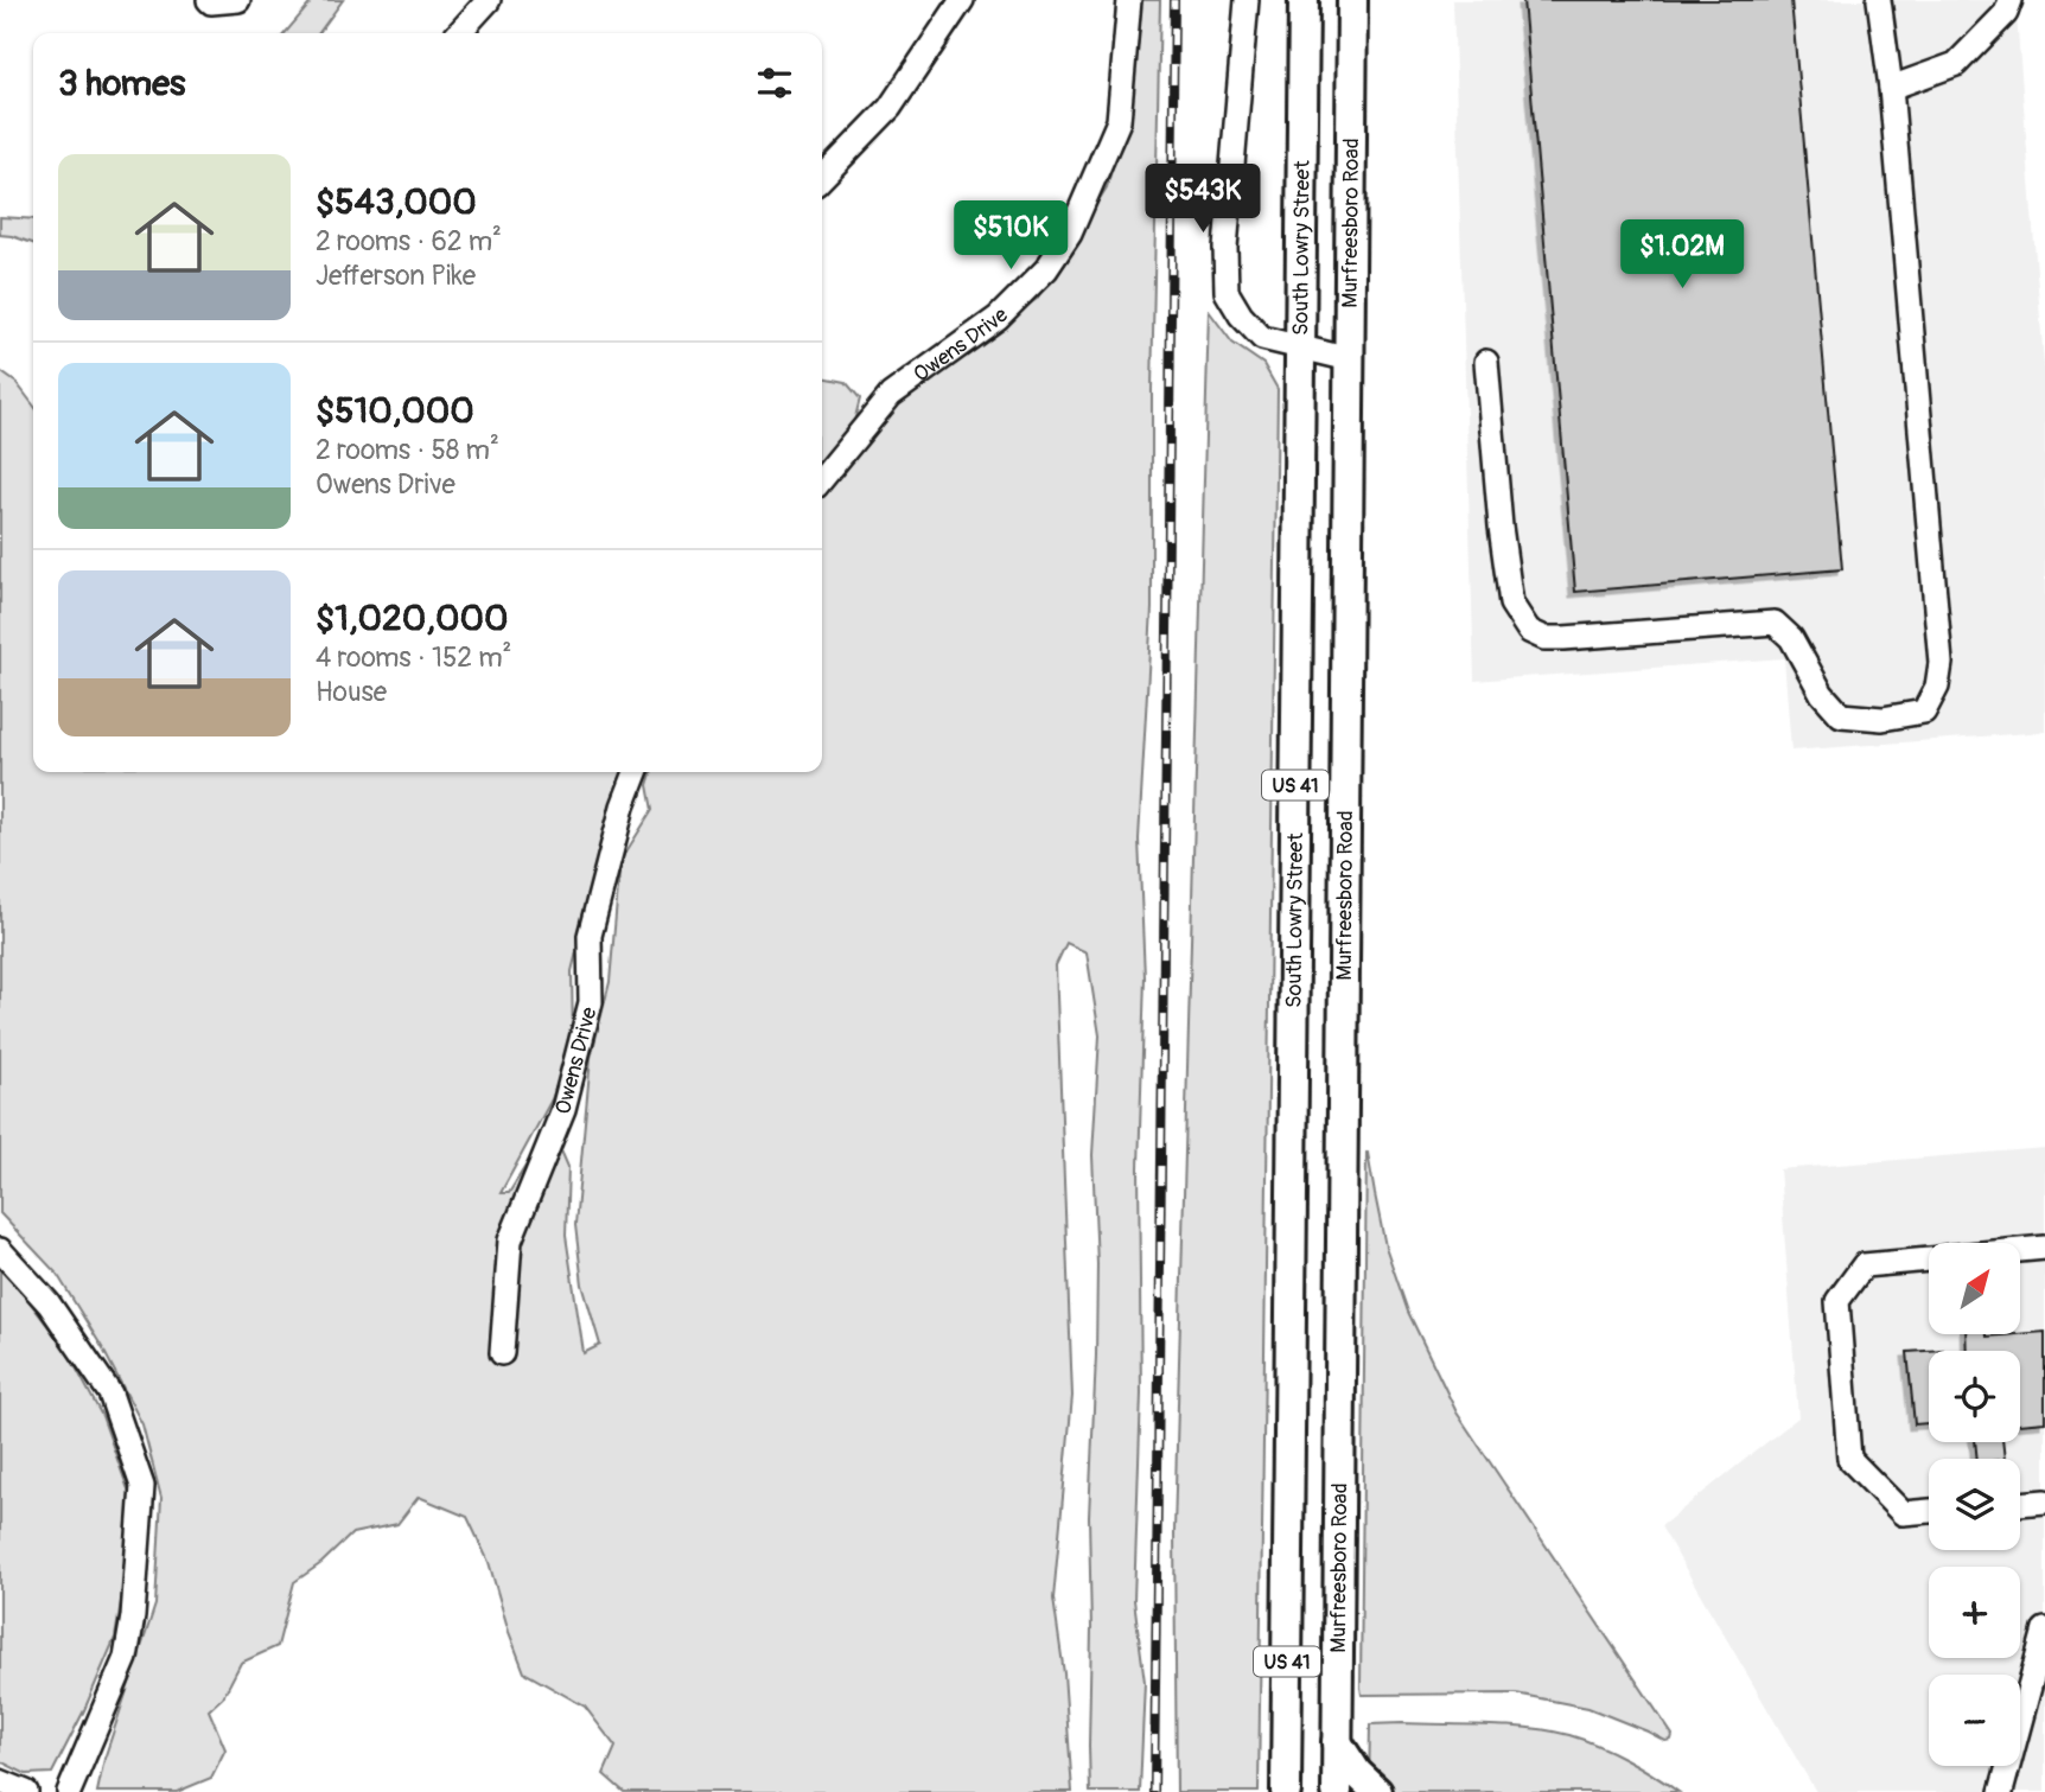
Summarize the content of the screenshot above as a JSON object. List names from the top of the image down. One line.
{"streets":{"main road":["Murfreesboro Road","South Lowry Street","US 41"],"street":["Owens Drive"]},"north":"top right","page":{"heading":"3 homes","list":[{"name":"$543,000","note":"2 rooms · 62 m² · Jefferson Pike"},{"name":"$510,000","note":"2 rooms · 58 m² · Owens Drive"},{"name":"$1,020,000","note":"4 rooms · 152 m² · House"}],"price":["$543K","$510K","$1.02M"],"map_buttons":["+","−"]}}
